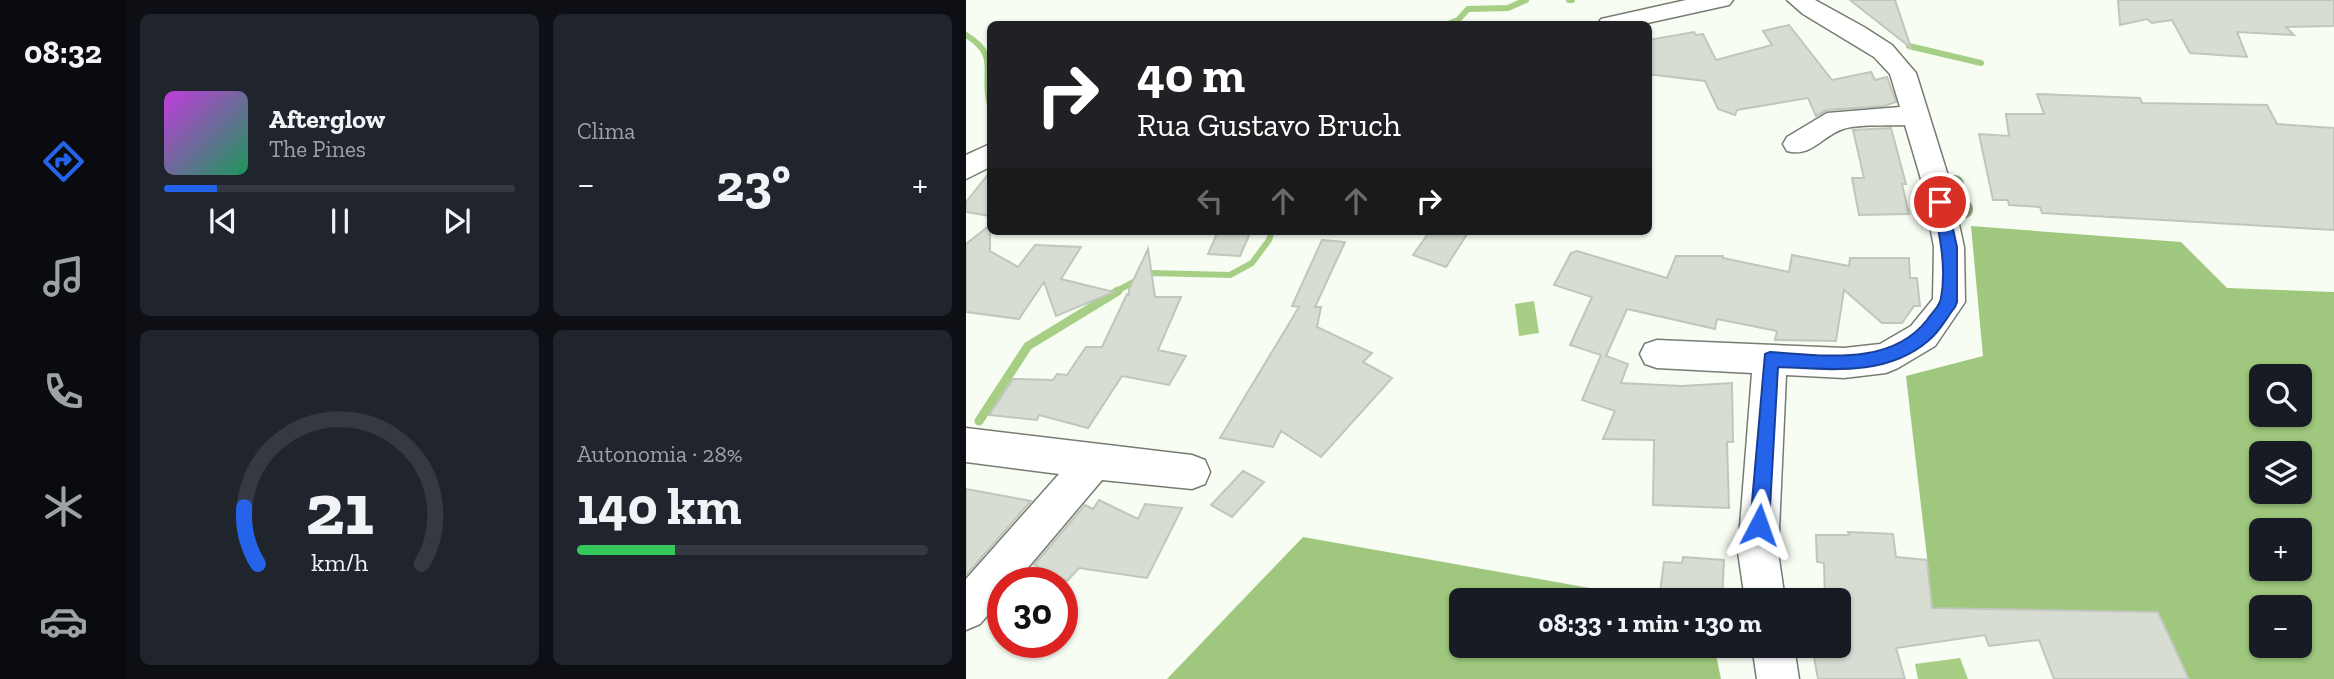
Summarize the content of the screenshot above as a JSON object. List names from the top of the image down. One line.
{"page":{"tabs":"08:32","tile":["Clima",["Autonomia · 28%","140 km"]],"turn":["40 m","Rua Gustavo Bruch"],"song":["Afterglow","The Pines"],"heat":["−","23°","+"],"map_buttons":["+","−"],"limit":"30","trip":"08:33 · 1 min · 130 m","gauge":["21","km/h"]}}
